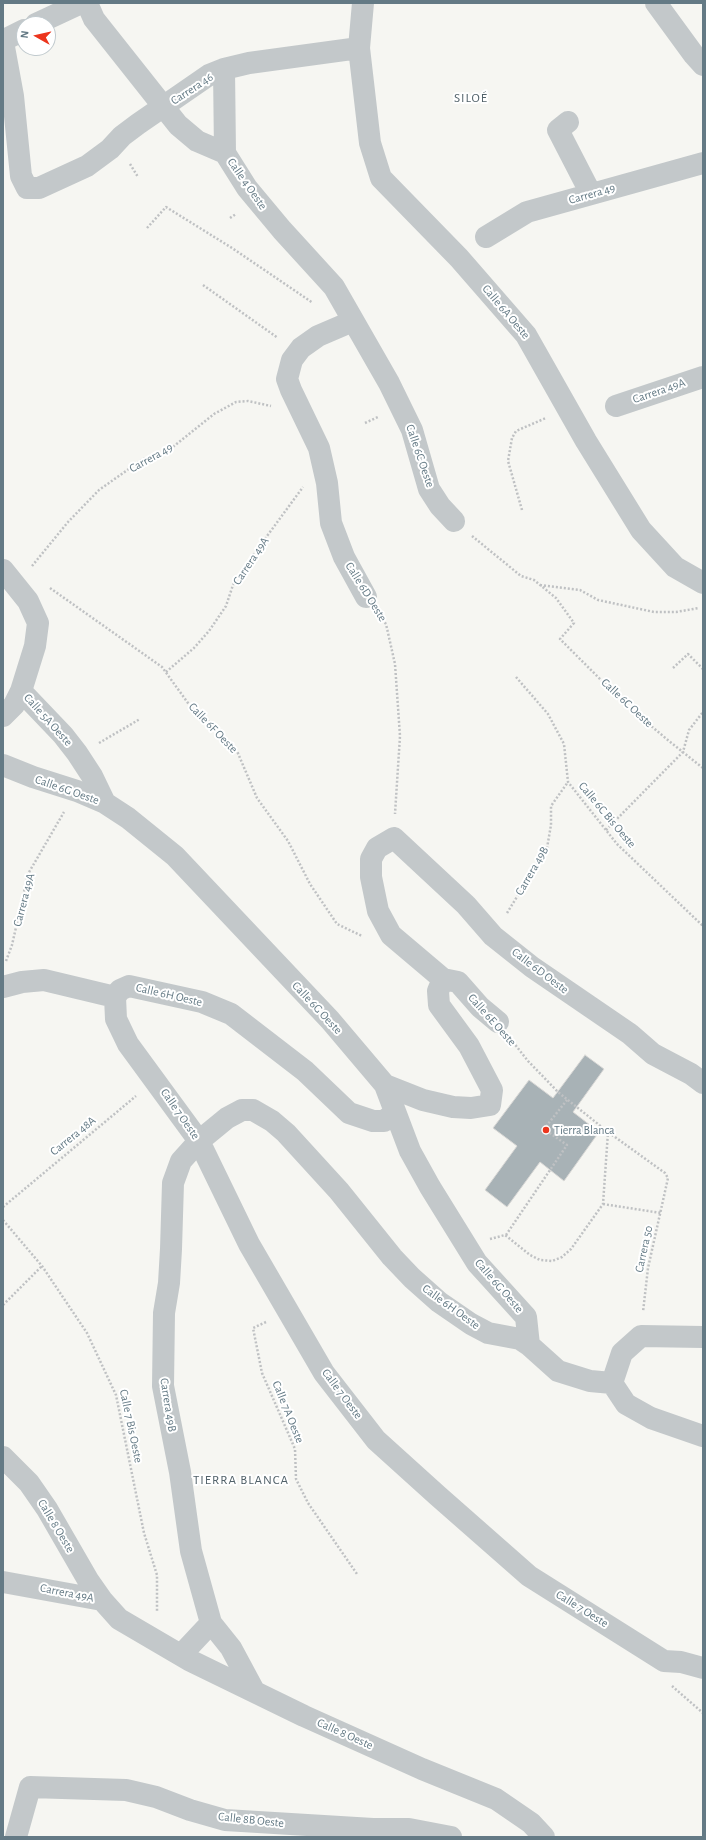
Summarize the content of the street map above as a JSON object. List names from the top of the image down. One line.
{"streets":{"street":["Carrera 46","Calle 4 Oeste","Carrera 49","Calle 6A Oeste","Carrera 49A","Calle 6C Oeste","Calle 6D Oeste","Calle 5A Oeste","Calle 6G Oeste","Carrera 49B","Calle 6H Oeste","Calle 6E Oeste","Calle 7 Oeste","Calle 8 Oeste","Calle 8B Oeste"],"path":["Calle 6F Oeste","Calle 6C Bis Oeste","Carrera 48A","Carrera 50","Calle 7A Oeste","Calle 7 Bis Oeste"]},"crossings":[["Carrera 46","Calle 4 Oeste"],["Carrera 46","Calle 6A Oeste"],["Calle 4 Oeste","Calle 6C Oeste"],["Carrera 49","Calle 6D Oeste"],["Carrera 49","Calle 5A Oeste"],["Carrera 49A","Calle 6D Oeste"],["Carrera 49A","Calle 6F Oeste"],["Carrera 49A","Calle 6G Oeste"],["Carrera 49A","Calle 7 Bis Oeste"],["Carrera 49A","Calle 8 Oeste"],["Calle 6D Oeste","Carrera 49B"],["Calle 6D Oeste","Calle 6E Oeste"],["Calle 5A Oeste","Calle 6G Oeste"],["Calle 6F Oeste","Calle 6E Oeste"],["Calle 6G Oeste","Calle 6H Oeste"],["Calle 6C Bis Oeste","Carrera 49B"],["Carrera 49B","Calle 6H Oeste"],["Carrera 49B","Calle 7 Oeste"],["Carrera 49B","Calle 8 Oeste"],["Calle 6H Oeste","Calle 7 Oeste"],["Calle 6E Oeste","Carrera 50"],["Calle 7 Oeste","Carrera 48A"],["Calle 7 Oeste","Calle 7A Oeste"],["Calle 7 Bis Oeste","Calle 8 Oeste"]],"districts":["SILOÉ","TIERRA BLANCA"],"places":["Tierra Blanca"],"north":"left"}
